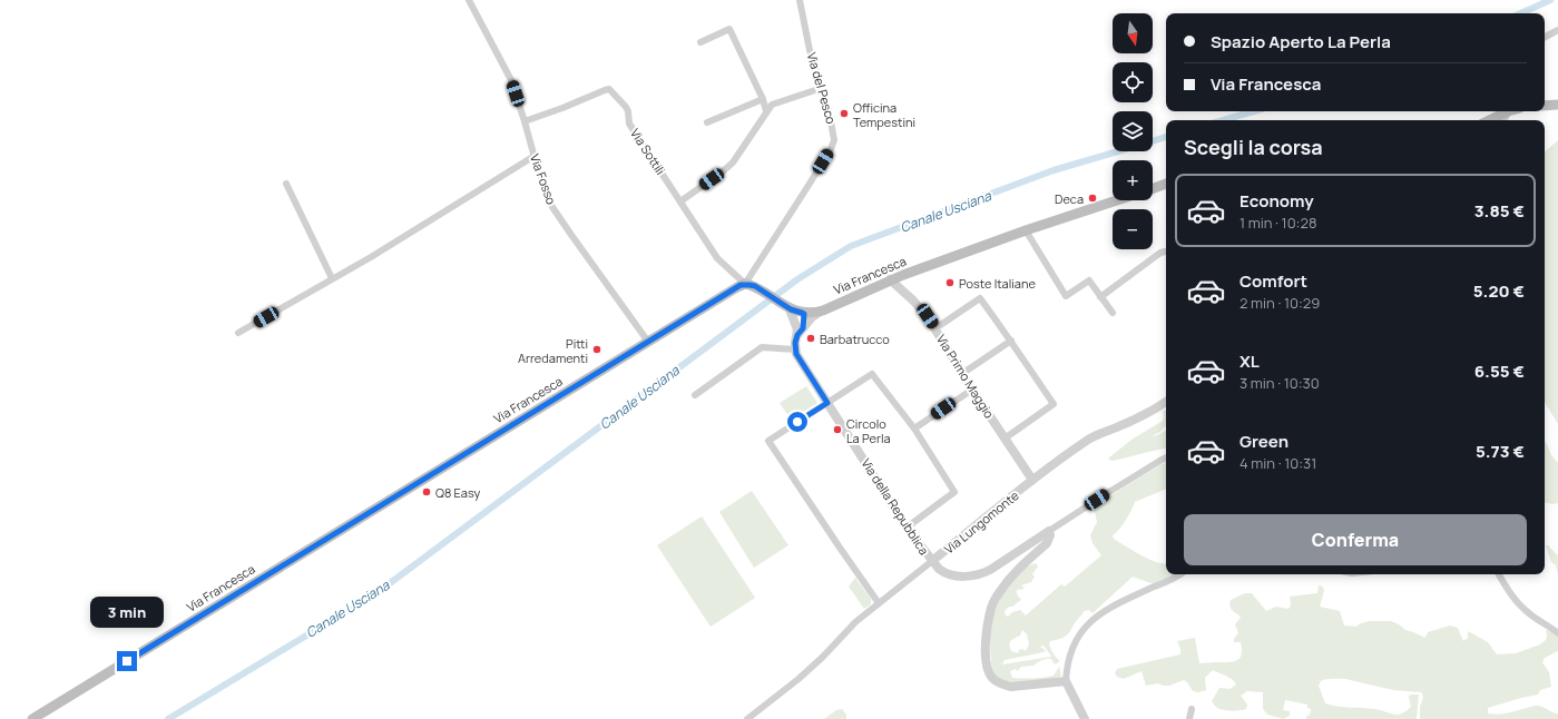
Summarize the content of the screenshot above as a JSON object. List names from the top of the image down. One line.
{"streets":{"main road":["Via Francesca"],"street":["Via del Pesco","Via Sottili","Via Fosso","Via Primo Maggio","Via della Repubblica","Via Lungomonte"]},"crossings":[["Via del Pesco","Via Sottili"],["Via del Pesco","Via Francesca"],["Via Sottili","Via Fosso"],["Via Sottili","Via Francesca"],["Via Fosso","Via Francesca"],["Via Francesca","Via Primo Maggio"],["Via Primo Maggio","Via Lungomonte"],["Via della Repubblica","Via Lungomonte"]],"water":["Canale Usciana"],"places":["Officina Tempestini","Deca","Poste Italiane","Barbatrucco","Pitti Arredamenti","Circolo La Perla","Q8 Easy"],"north":"bottom","page":{"map_buttons":["+","−"],"banner":["Spazio Aperto La Perla","Via Francesca"],"heading":"Scegli la corsa","list":[{"name":"Economy","note":"1 min · 10:28","value":"3.85 €"},{"name":"Comfort","note":"2 min · 10:29","value":"5.20 €"},{"name":"XL","note":"3 min · 10:30","value":"6.55 €"},{"name":"Green","note":"4 min · 10:31","value":"5.73 €"}],"buttons":"Conferma","bubble":"3 min"}}
